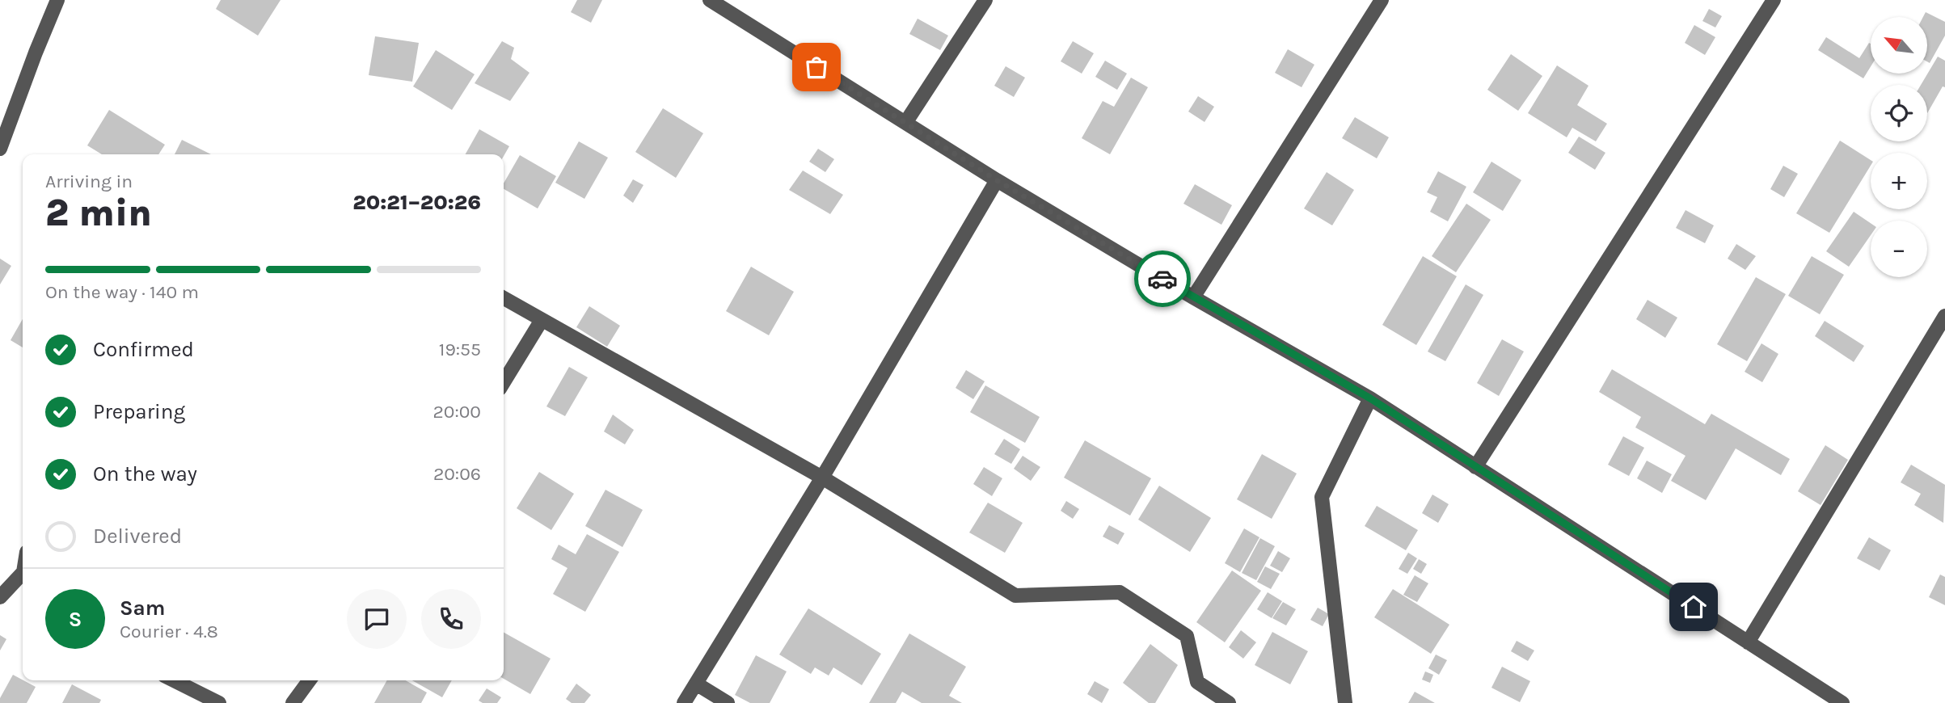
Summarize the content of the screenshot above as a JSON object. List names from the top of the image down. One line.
{"north":"top left","page":{"map_buttons":["+","−"],"heading":["2 min","Arriving in","20:21–20:26"],"panel":["Sam","Courier · 4.8"],"bar":"On the way · 140 m","list":[["Confirmed","19:55"],["Preparing","20:00"],["On the way","20:06"],"Delivered"],"round":"S"}}
